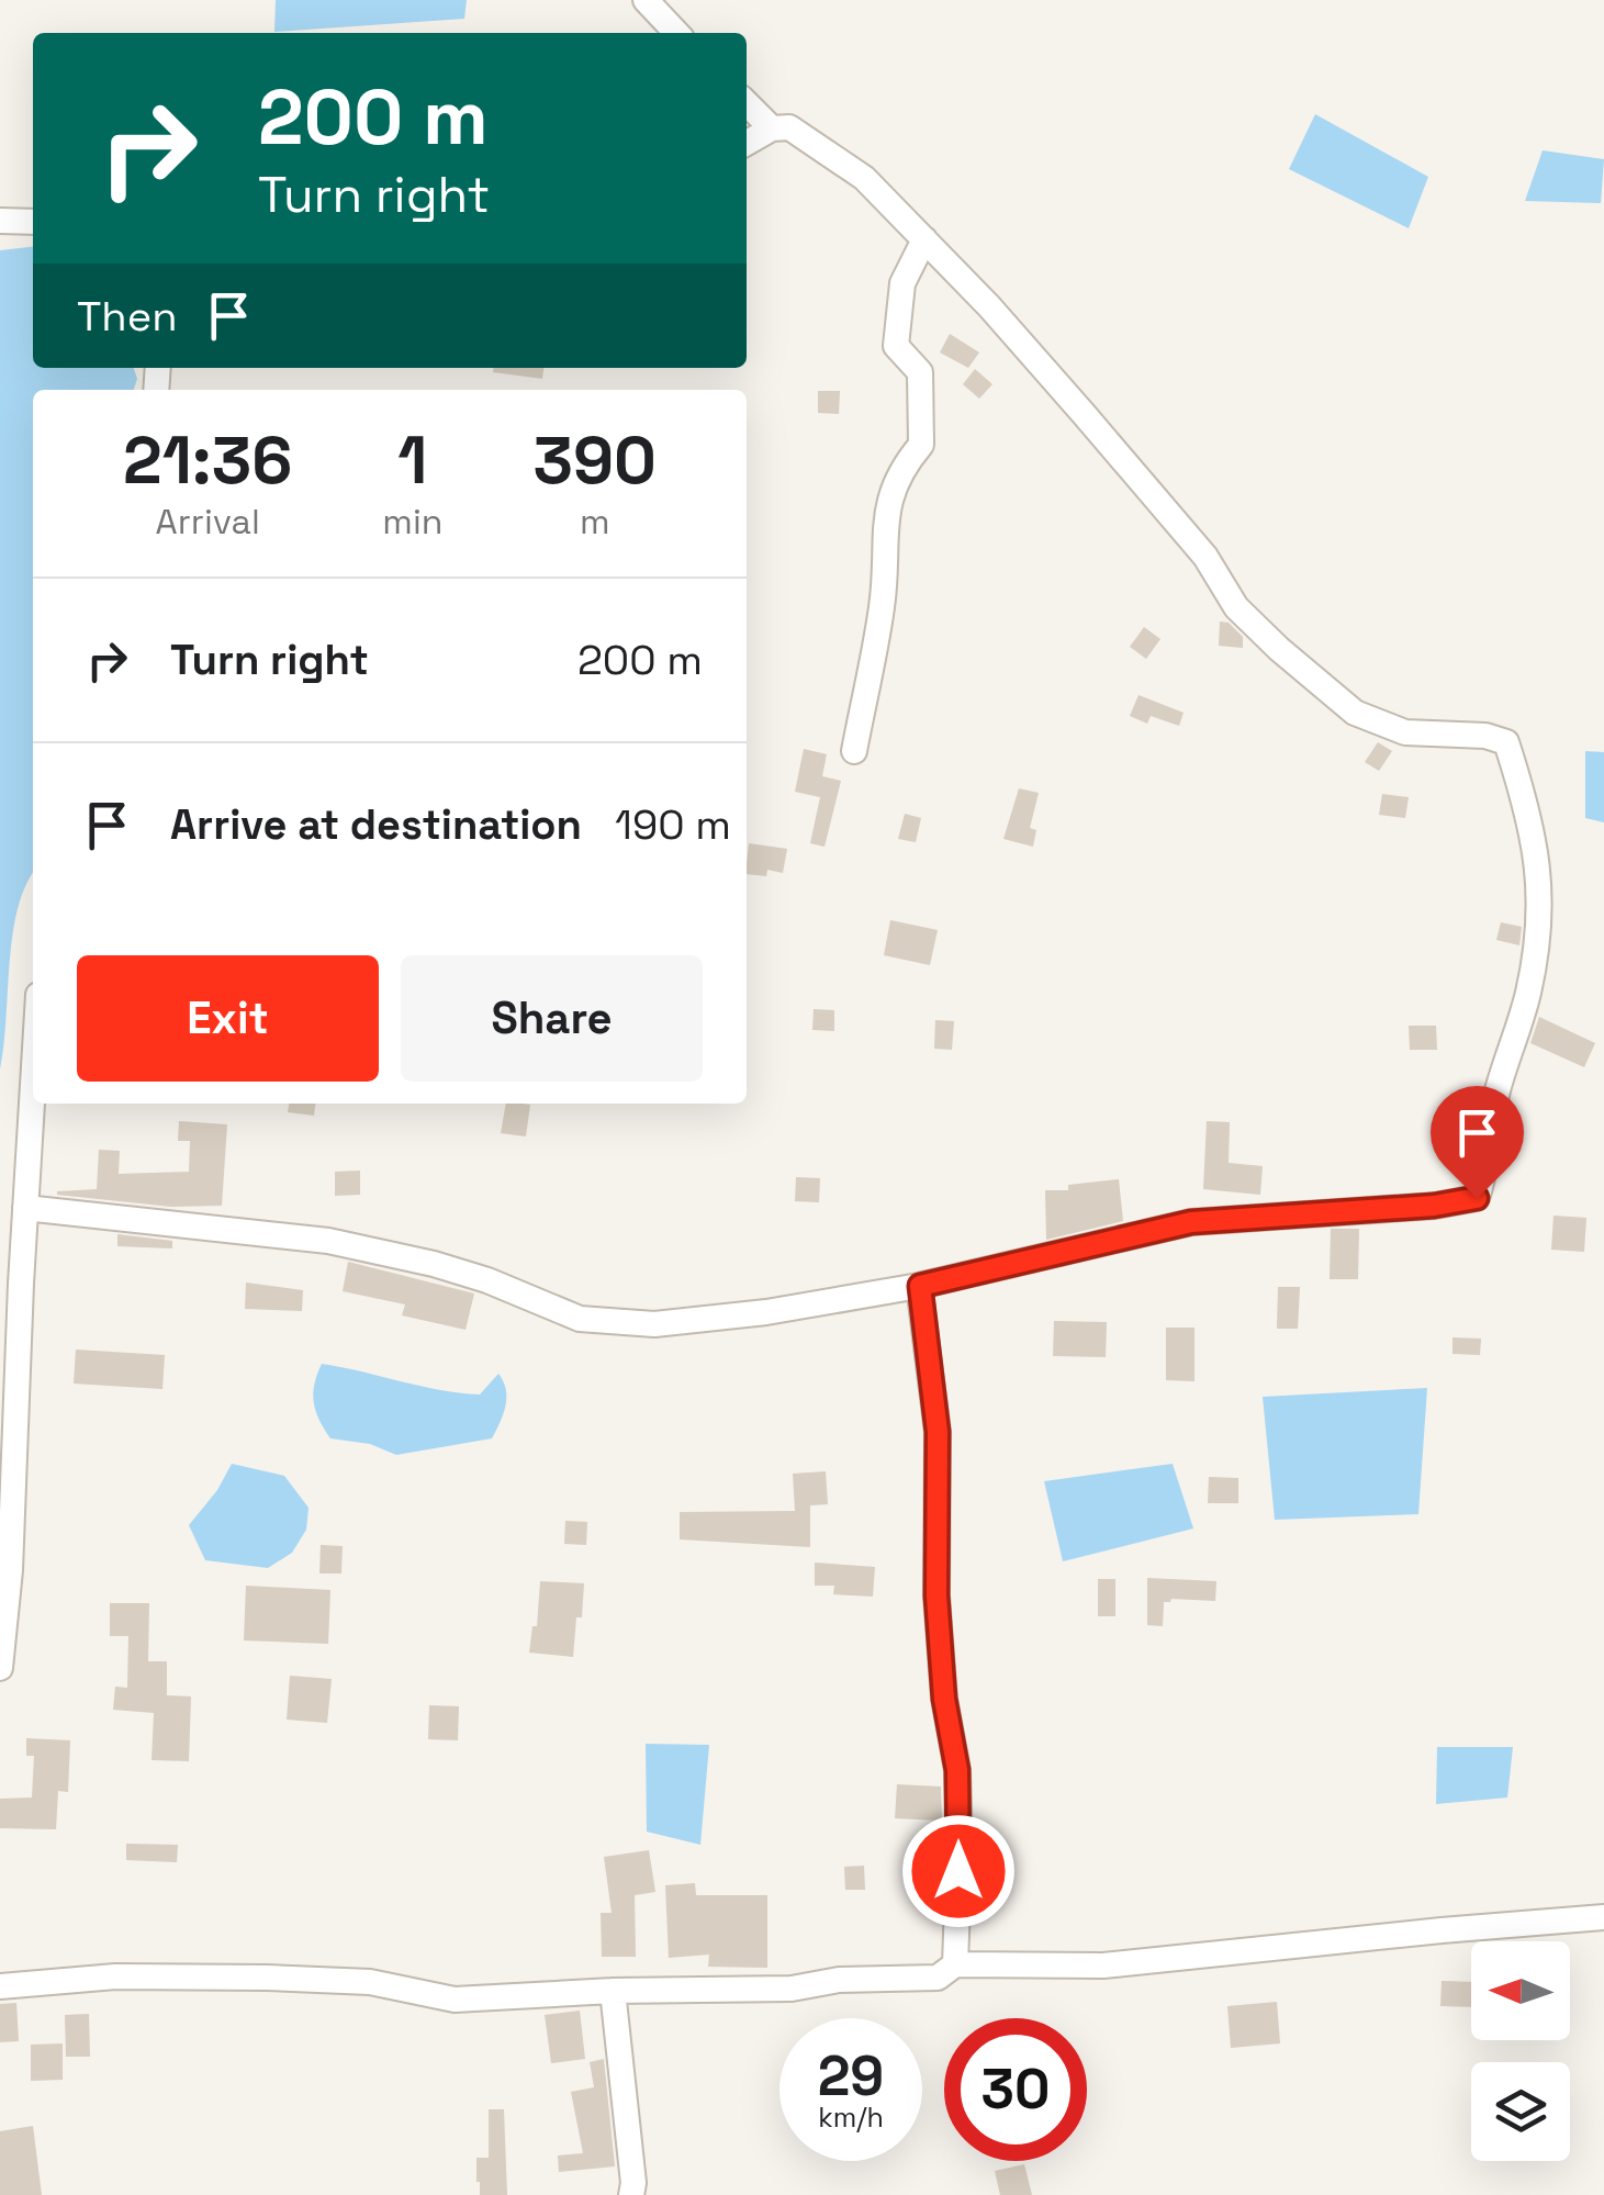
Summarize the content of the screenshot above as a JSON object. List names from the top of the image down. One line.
{"north":"left","page":{"turn":["200 m","Turn right"],"then":"Then","eta":["21:36","Arrival","1","min","390","m"],"list":[{"name":"Turn right","value":"200 m"},{"name":"Arrive at destination","value":"190 m"}],"buttons":["Exit","Share"],"speed":"29 km/h","limit":"30"}}
